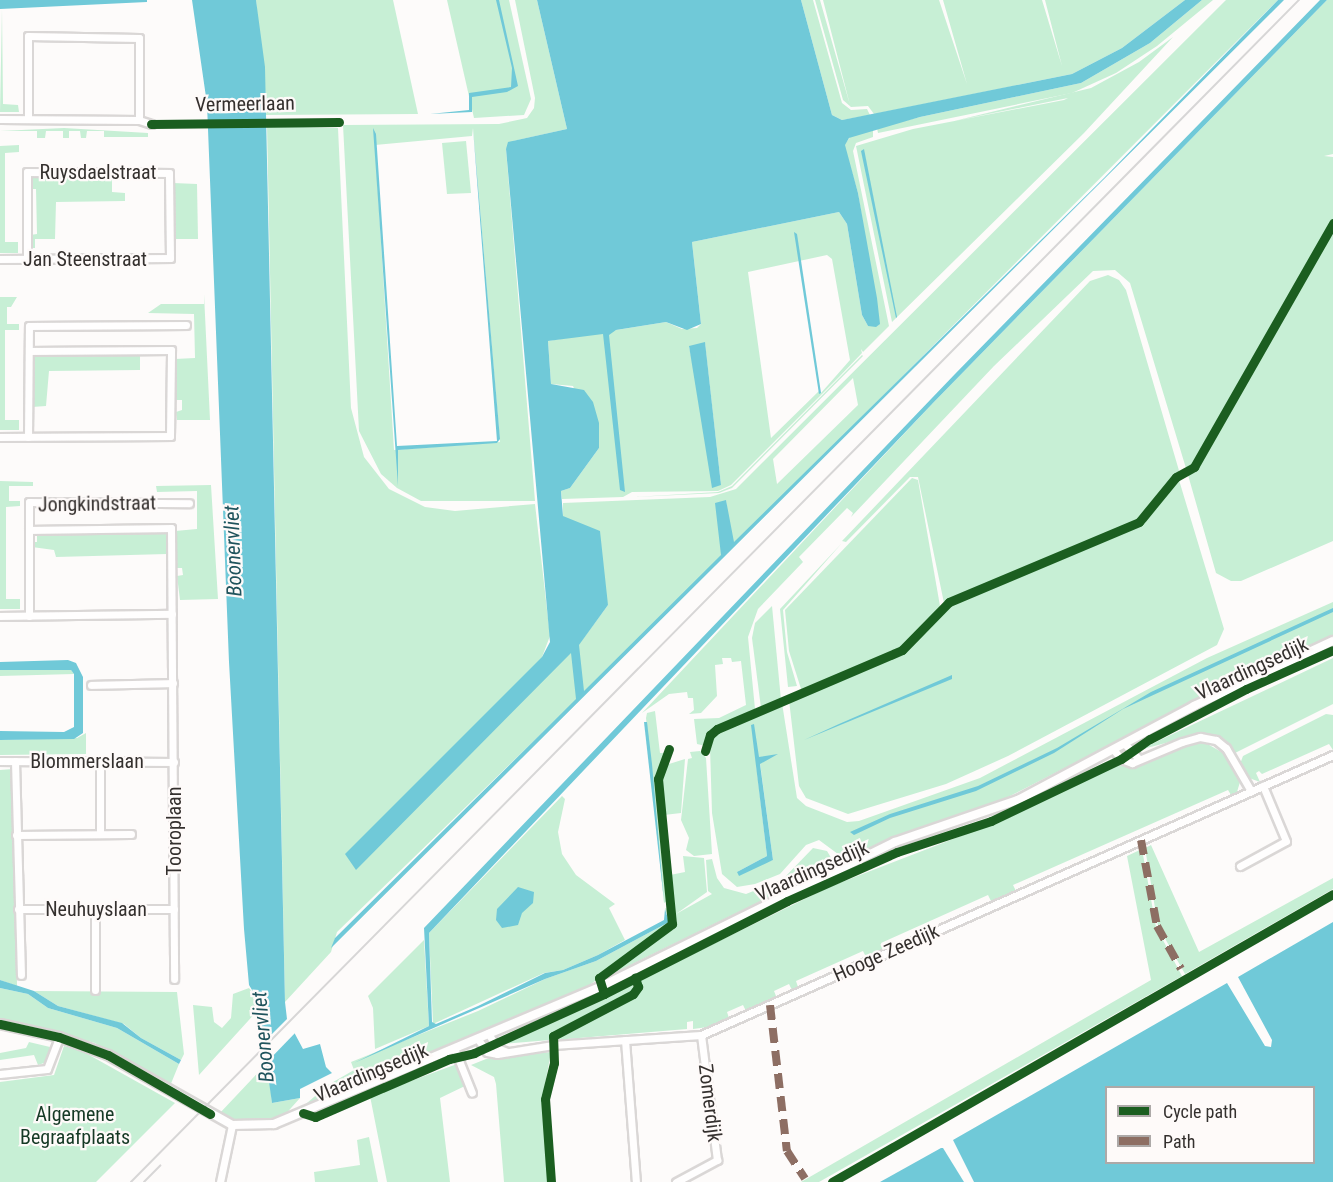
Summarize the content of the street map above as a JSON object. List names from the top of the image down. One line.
{"streets":{"street":["Ruysdaelstraat","Jan Steenstraat","Jongkindstraat","Vlaardingsedijk","Blommerslaan","Tooroplaan","Neuhuyslaan","Hooge Zeedijk","Zomerdijk"],"cycle path":["Vermeerlaan"]},"crossings":[["Ruysdaelstraat","Jan Steenstraat"],["Jongkindstraat","Tooroplaan"],["Vlaardingsedijk","Hooge Zeedijk"],["Blommerslaan","Tooroplaan"],["Tooroplaan","Neuhuyslaan"],["Hooge Zeedijk","Zomerdijk"]],"water":["Boonervliet"],"parks":["Algemene Begraafplaats"],"legend":["Cycle path","Path"]}
